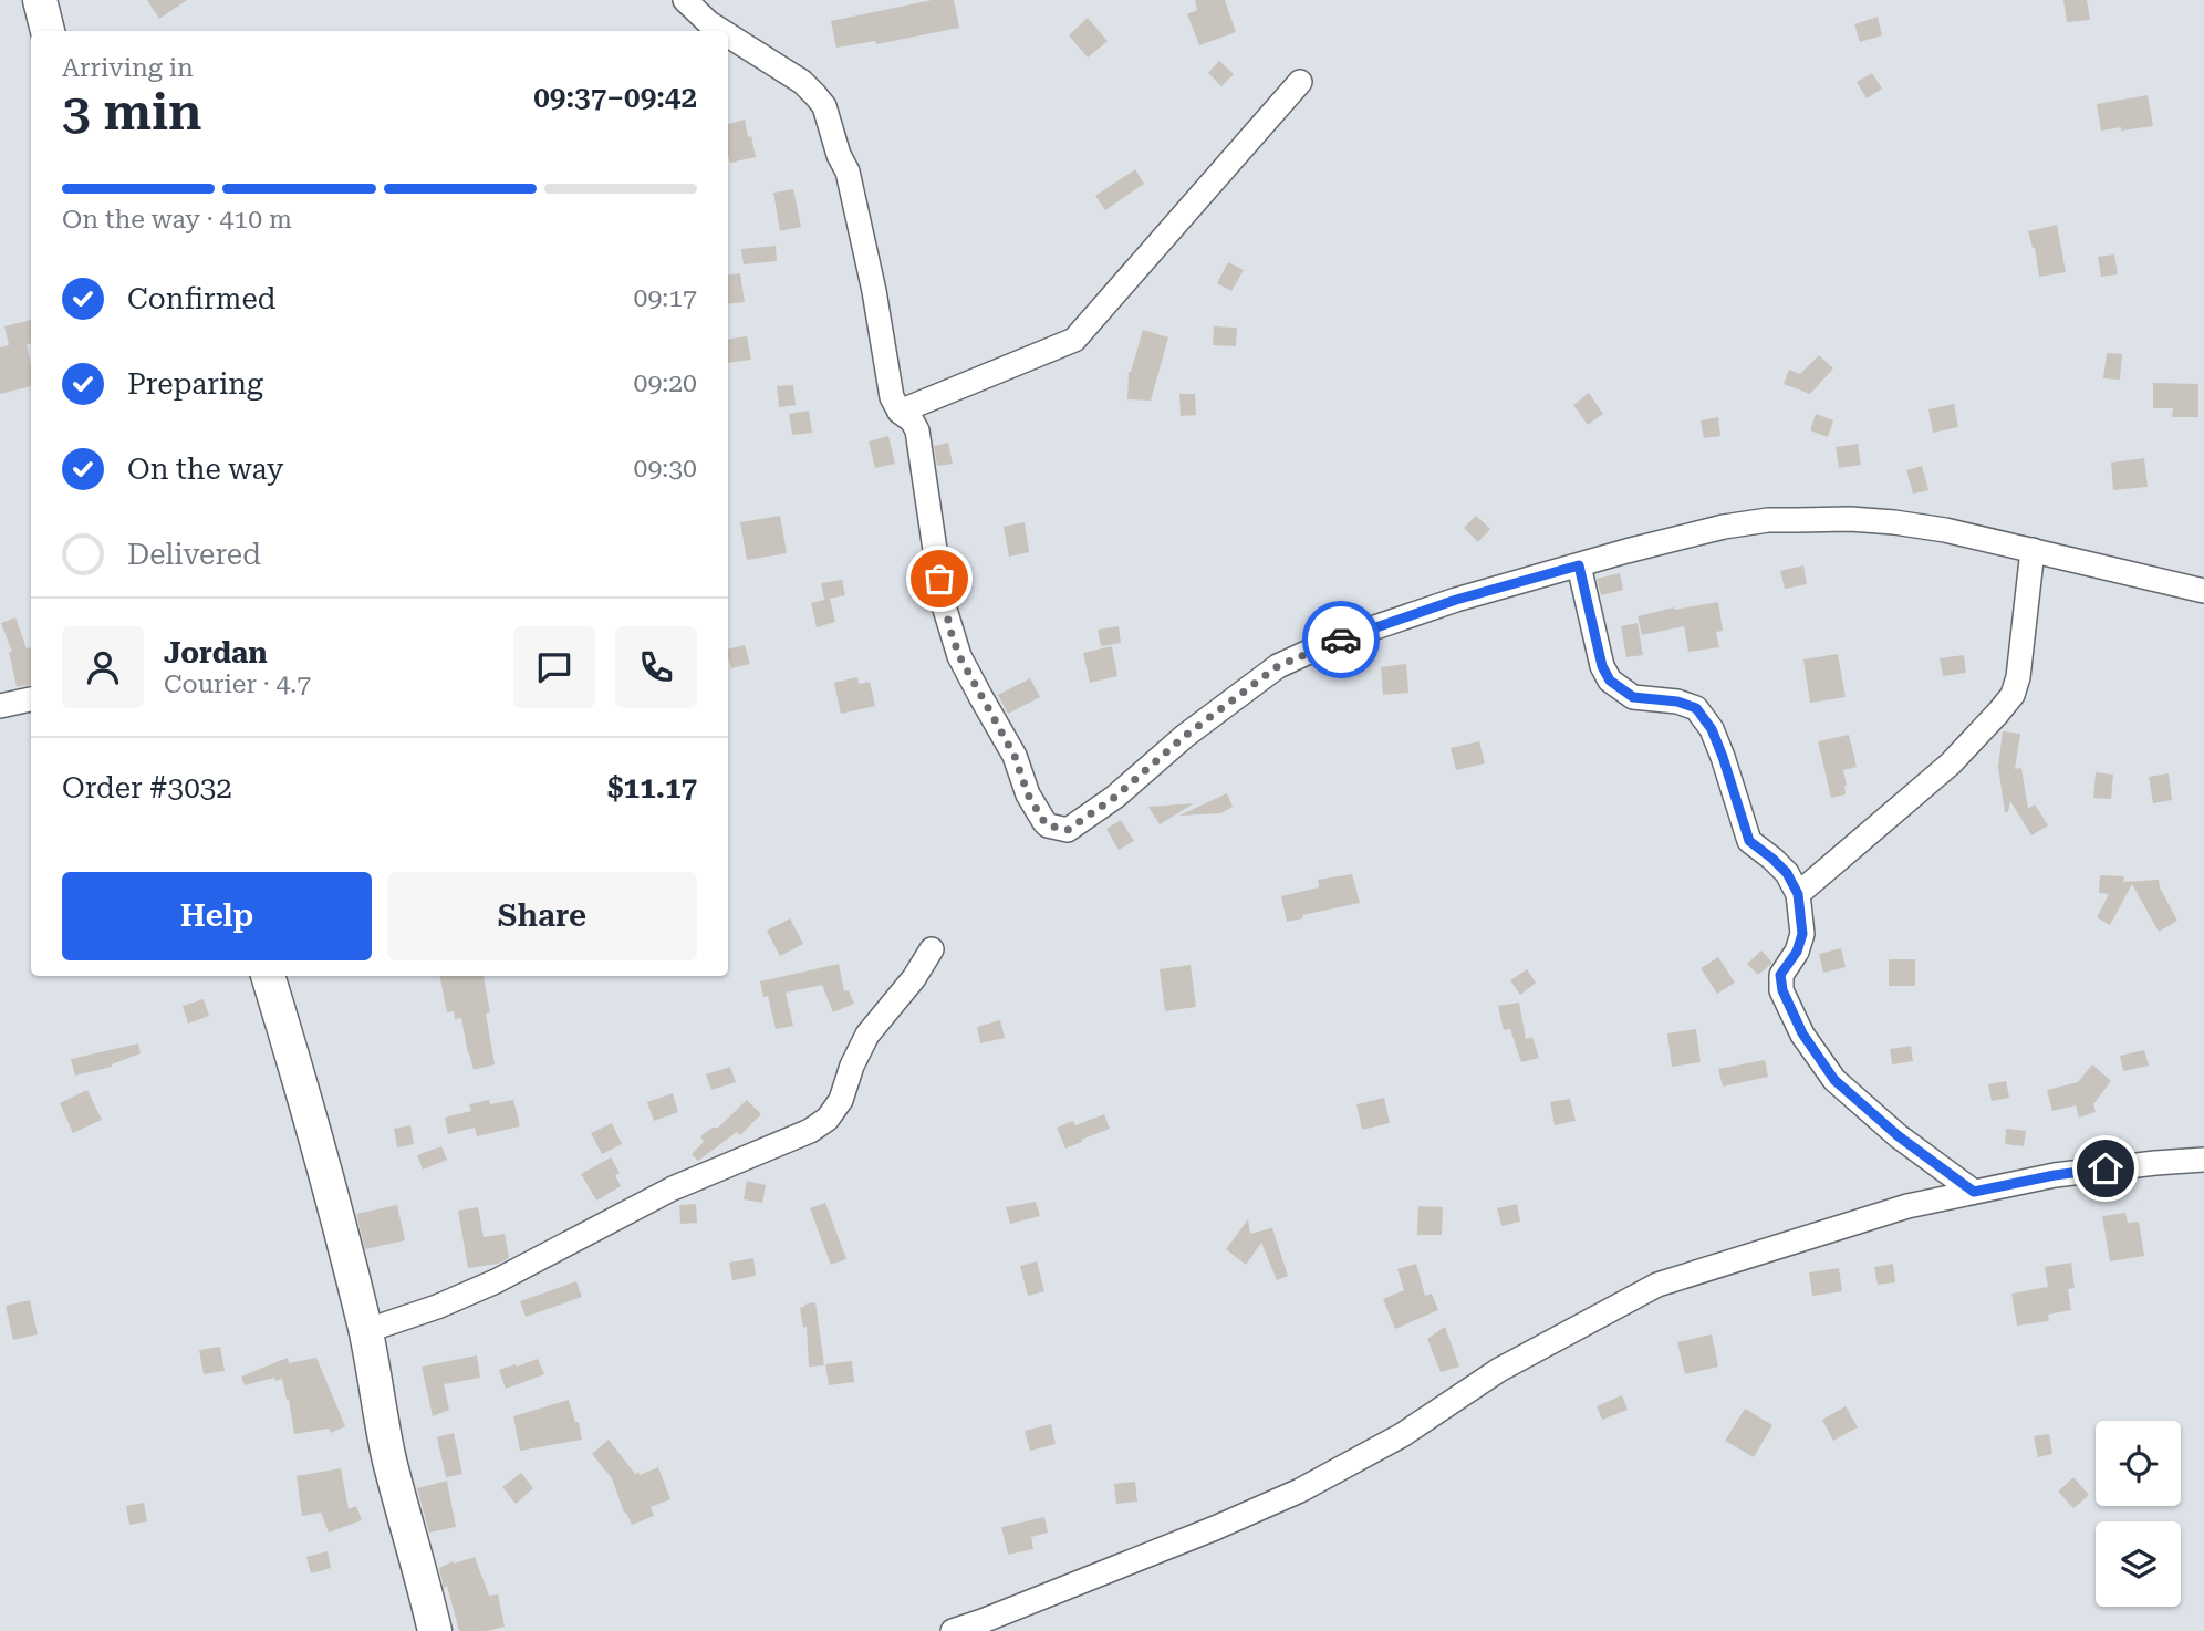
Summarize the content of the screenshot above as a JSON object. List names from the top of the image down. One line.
{"page":{"heading":["3 min","Arriving in","09:37–09:42"],"panel":["Jordan","Courier · 4.7","Order #3032","$11.17"],"bar":"On the way · 410 m","list":[["Confirmed","09:17"],["Preparing","09:20"],["On the way","09:30"],"Delivered"],"buttons":["Help","Share"]}}
